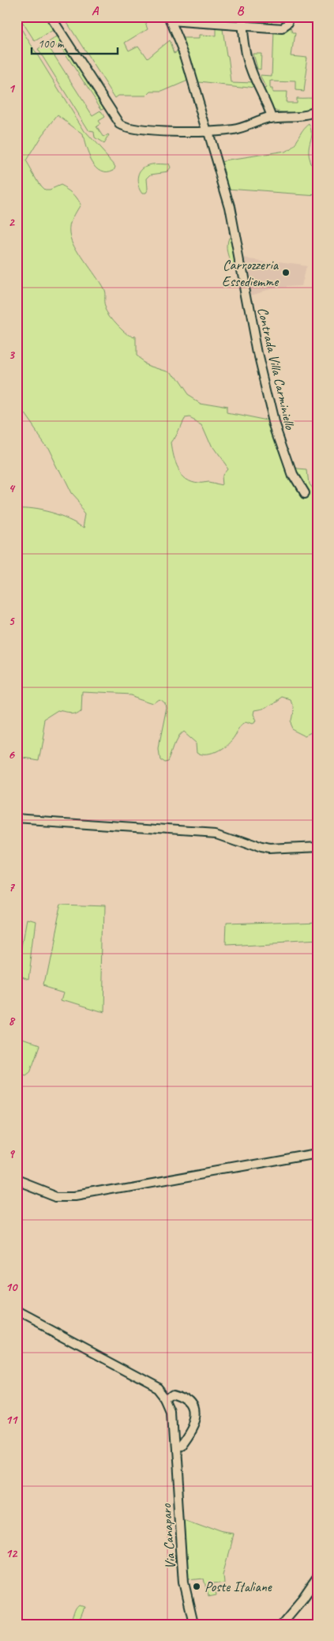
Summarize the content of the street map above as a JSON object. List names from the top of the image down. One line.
{"streets":{"street":["Contrada Villa Carminiello","Via Canaparo"]},"places":["Carrozzeria Essediemme","Poste Italiane"],"scale_bar":"100 m","grid":{"columns":["A","B"],"rows":["1","2","3","4","5","6","7","8","9","10","11","12"]}}
